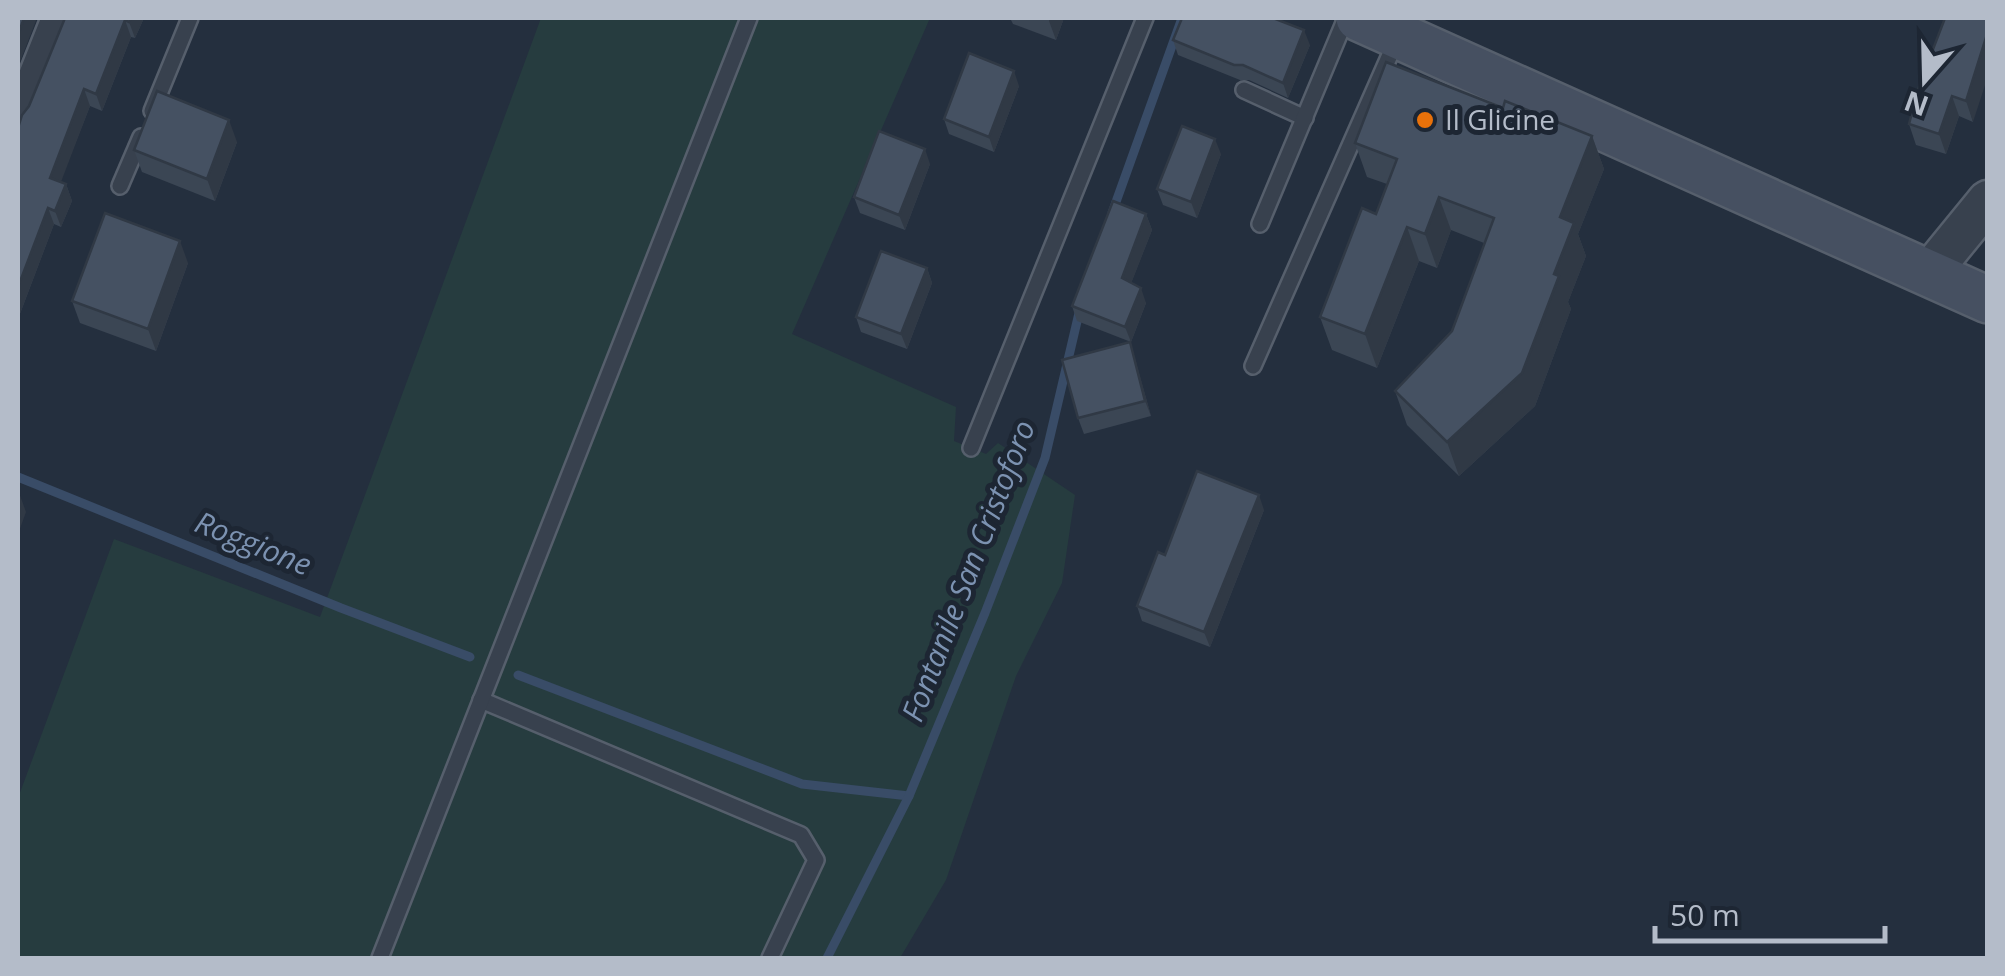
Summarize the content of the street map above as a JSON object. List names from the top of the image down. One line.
{"water":["Roggione","Fontanile San Cristoforo"],"places":["Il Glicine"],"scale_bar":"50 m","north":"bottom"}
